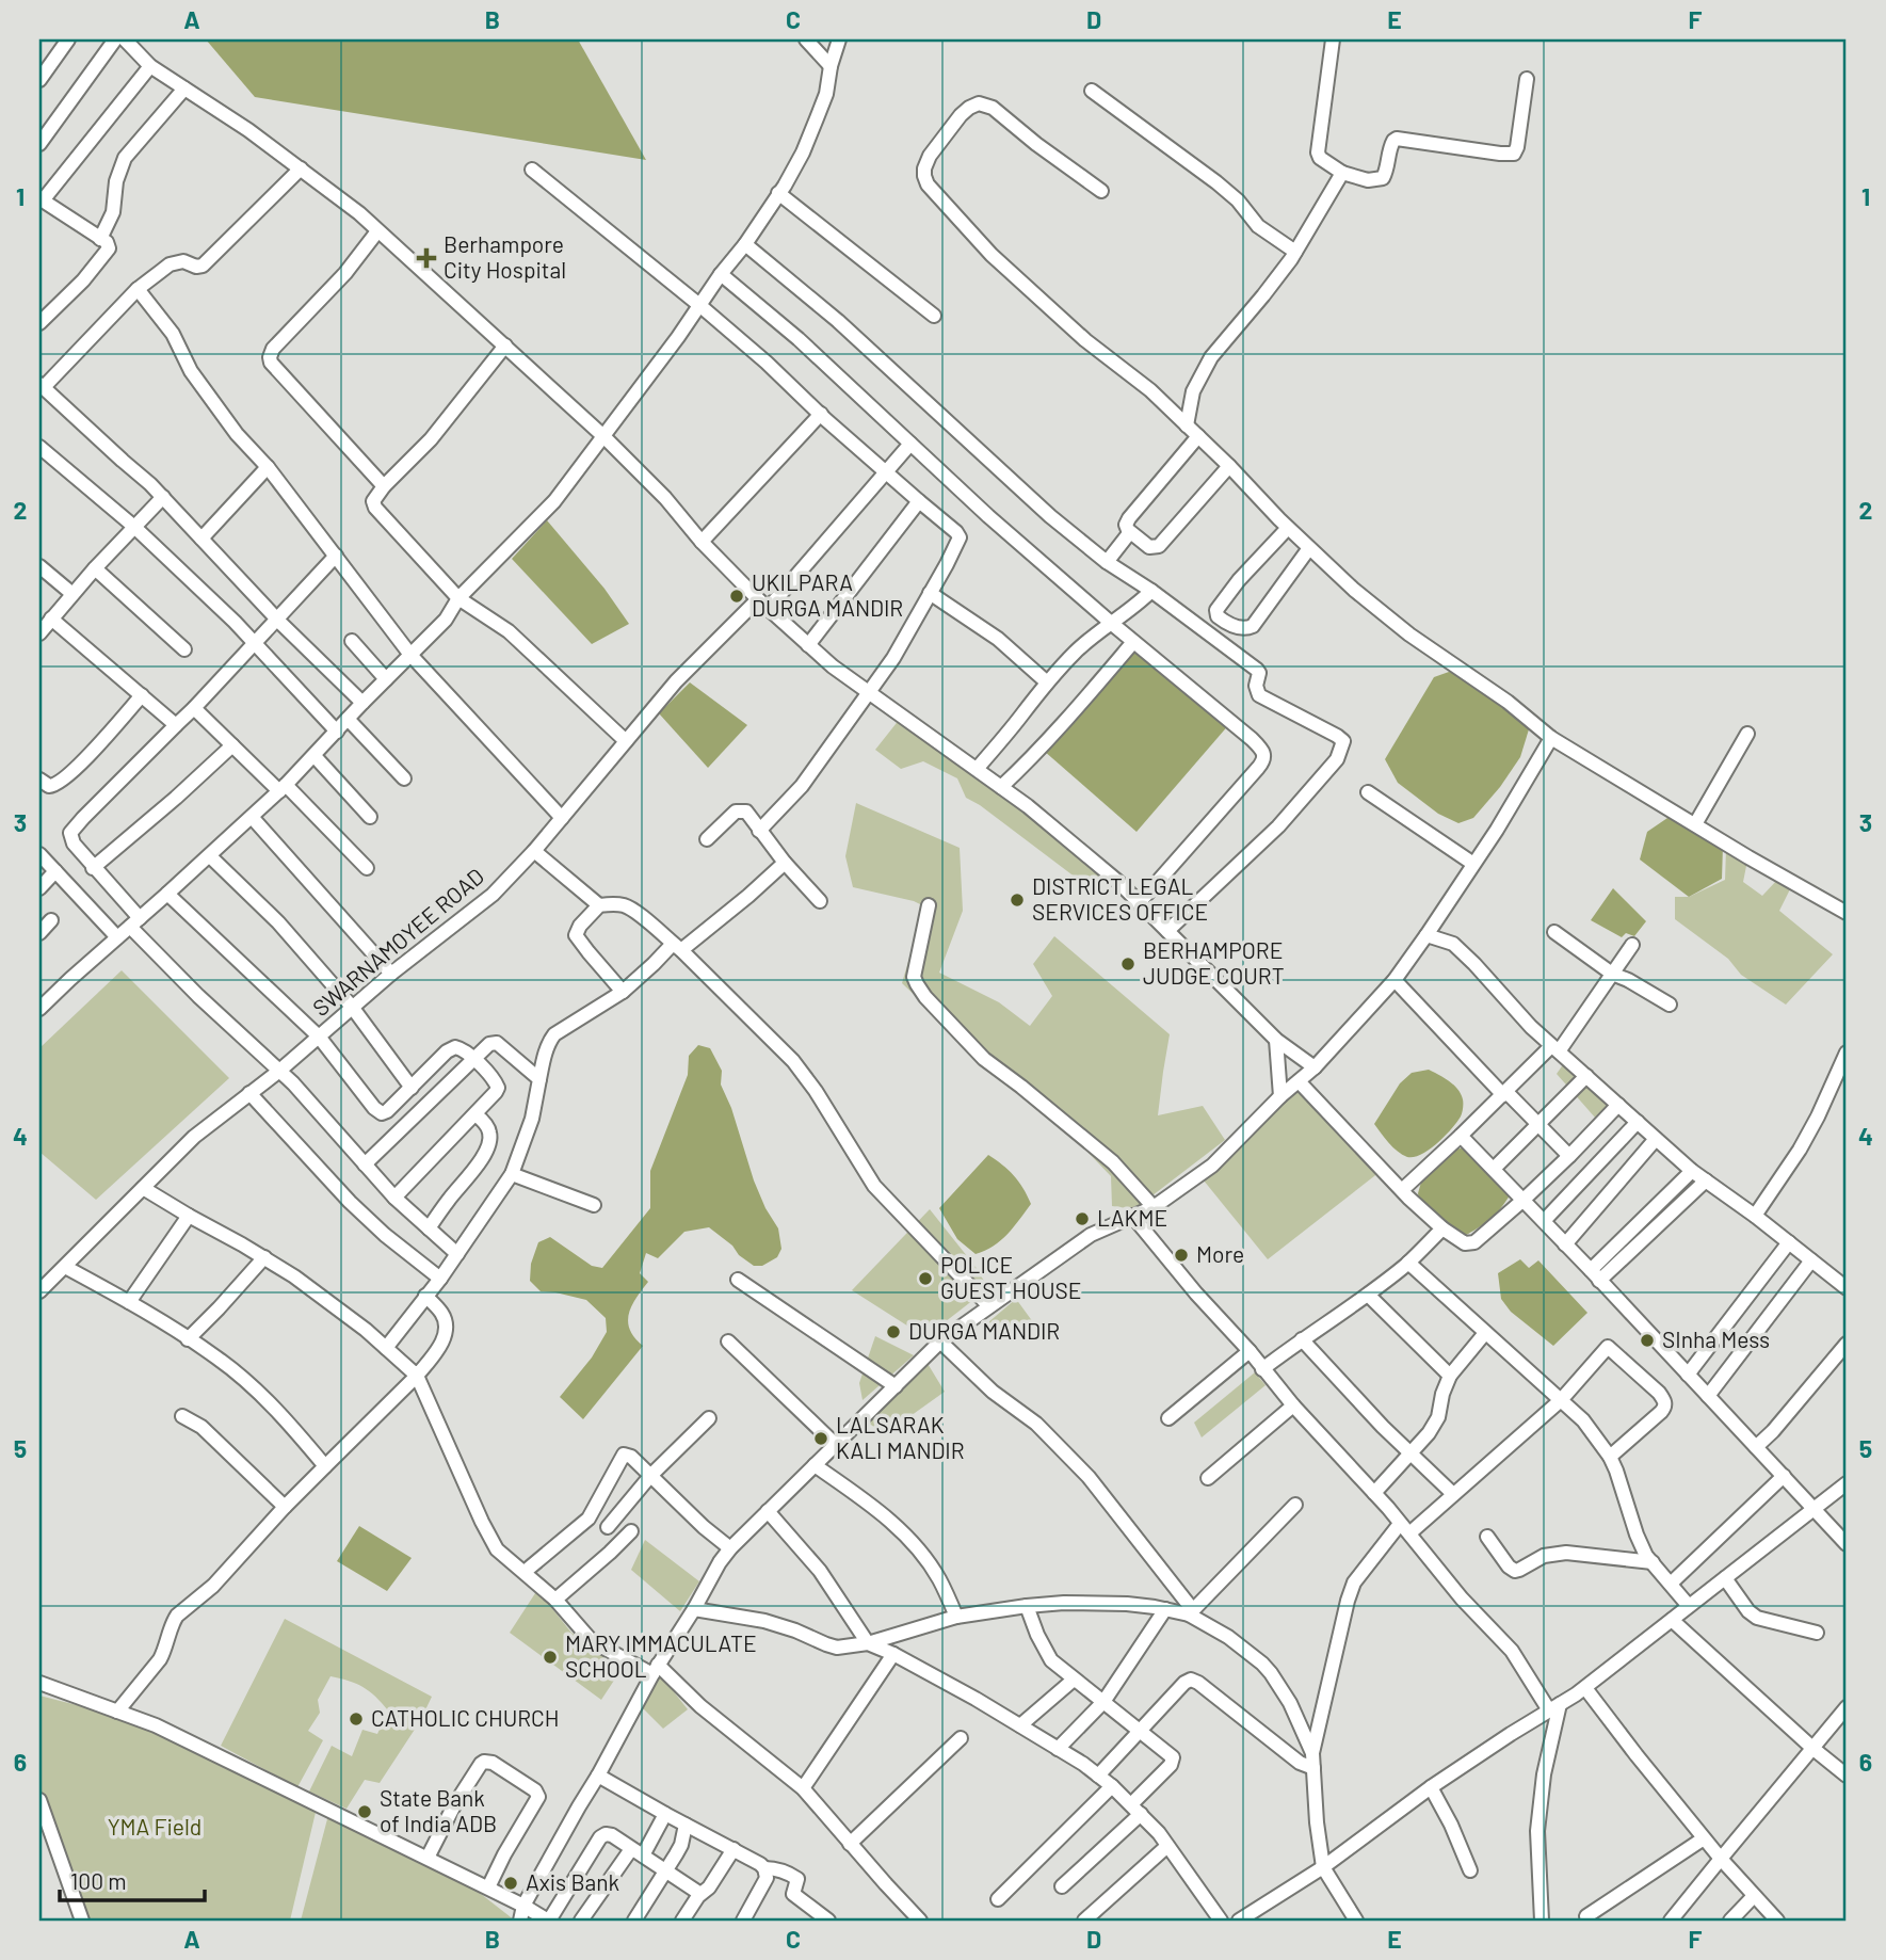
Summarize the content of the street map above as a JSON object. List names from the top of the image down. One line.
{"streets":{"street":["SWARNAMOYEE ROAD"]},"parks":["YMA Field"],"places":{"health":["Berhampore City Hospital"],"other":["UKILPARA DURGA MANDIR","DISTRICT LEGAL SERVICES OFFICE","BERHAMPORE JUDGE COURT","LAKME","More","POLICE GUEST HOUSE","DURGA MANDIR","SInha Mess","LALSARAK KALI MANDIR","MARY IMMACULATE SCHOOL","CATHOLIC CHURCH","State Bank of India ADB","Axis Bank"]},"scale_bar":"100 m","grid":{"columns":["A","B","C","D","E","F"],"rows":["1","2","3","4","5","6"]}}
